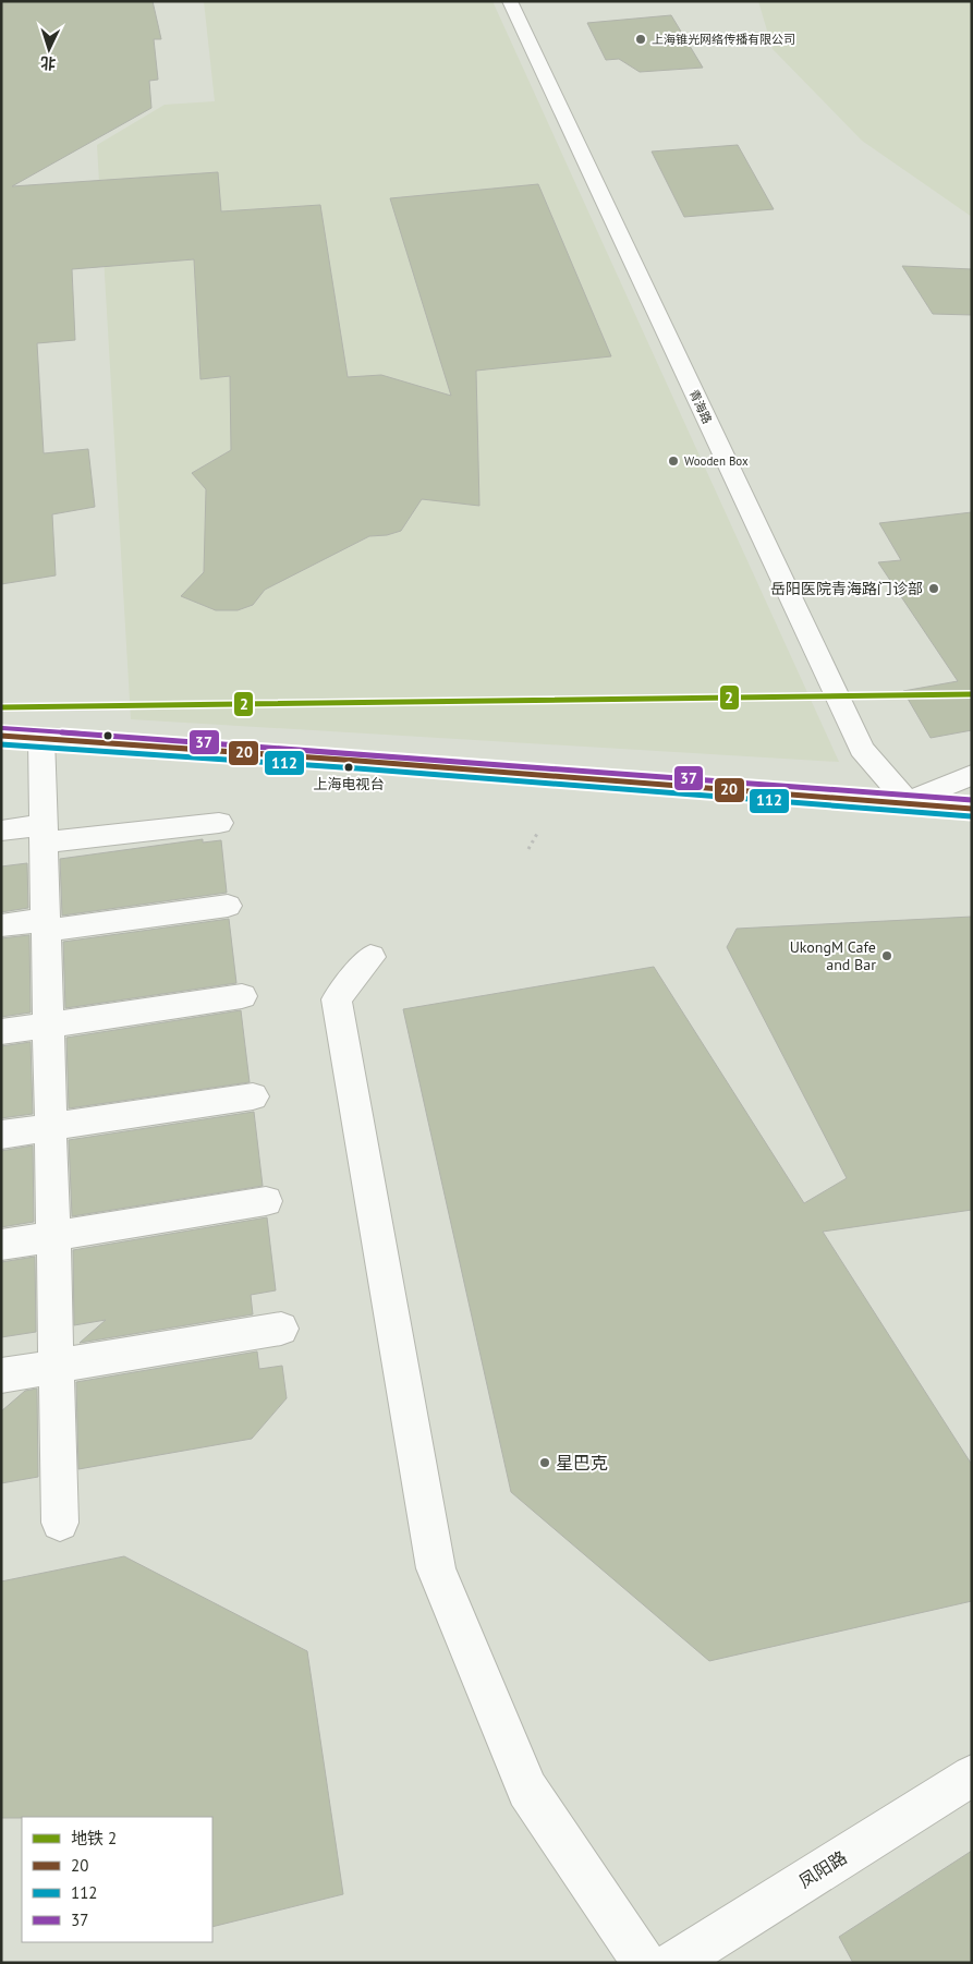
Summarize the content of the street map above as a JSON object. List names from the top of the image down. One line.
{"streets":{"street":["青海路","凤阳路"]},"places":["上海锥光网络传播有限公司","Wooden Box","岳阳医院青海路门诊部","上海电视台","UkongM Cafe and Bar","星巴克"],"lines":["metro line 2","transit line 37","transit line 20","transit line 112"],"legend":["地铁 2","20","112","37"],"north":"bottom"}
